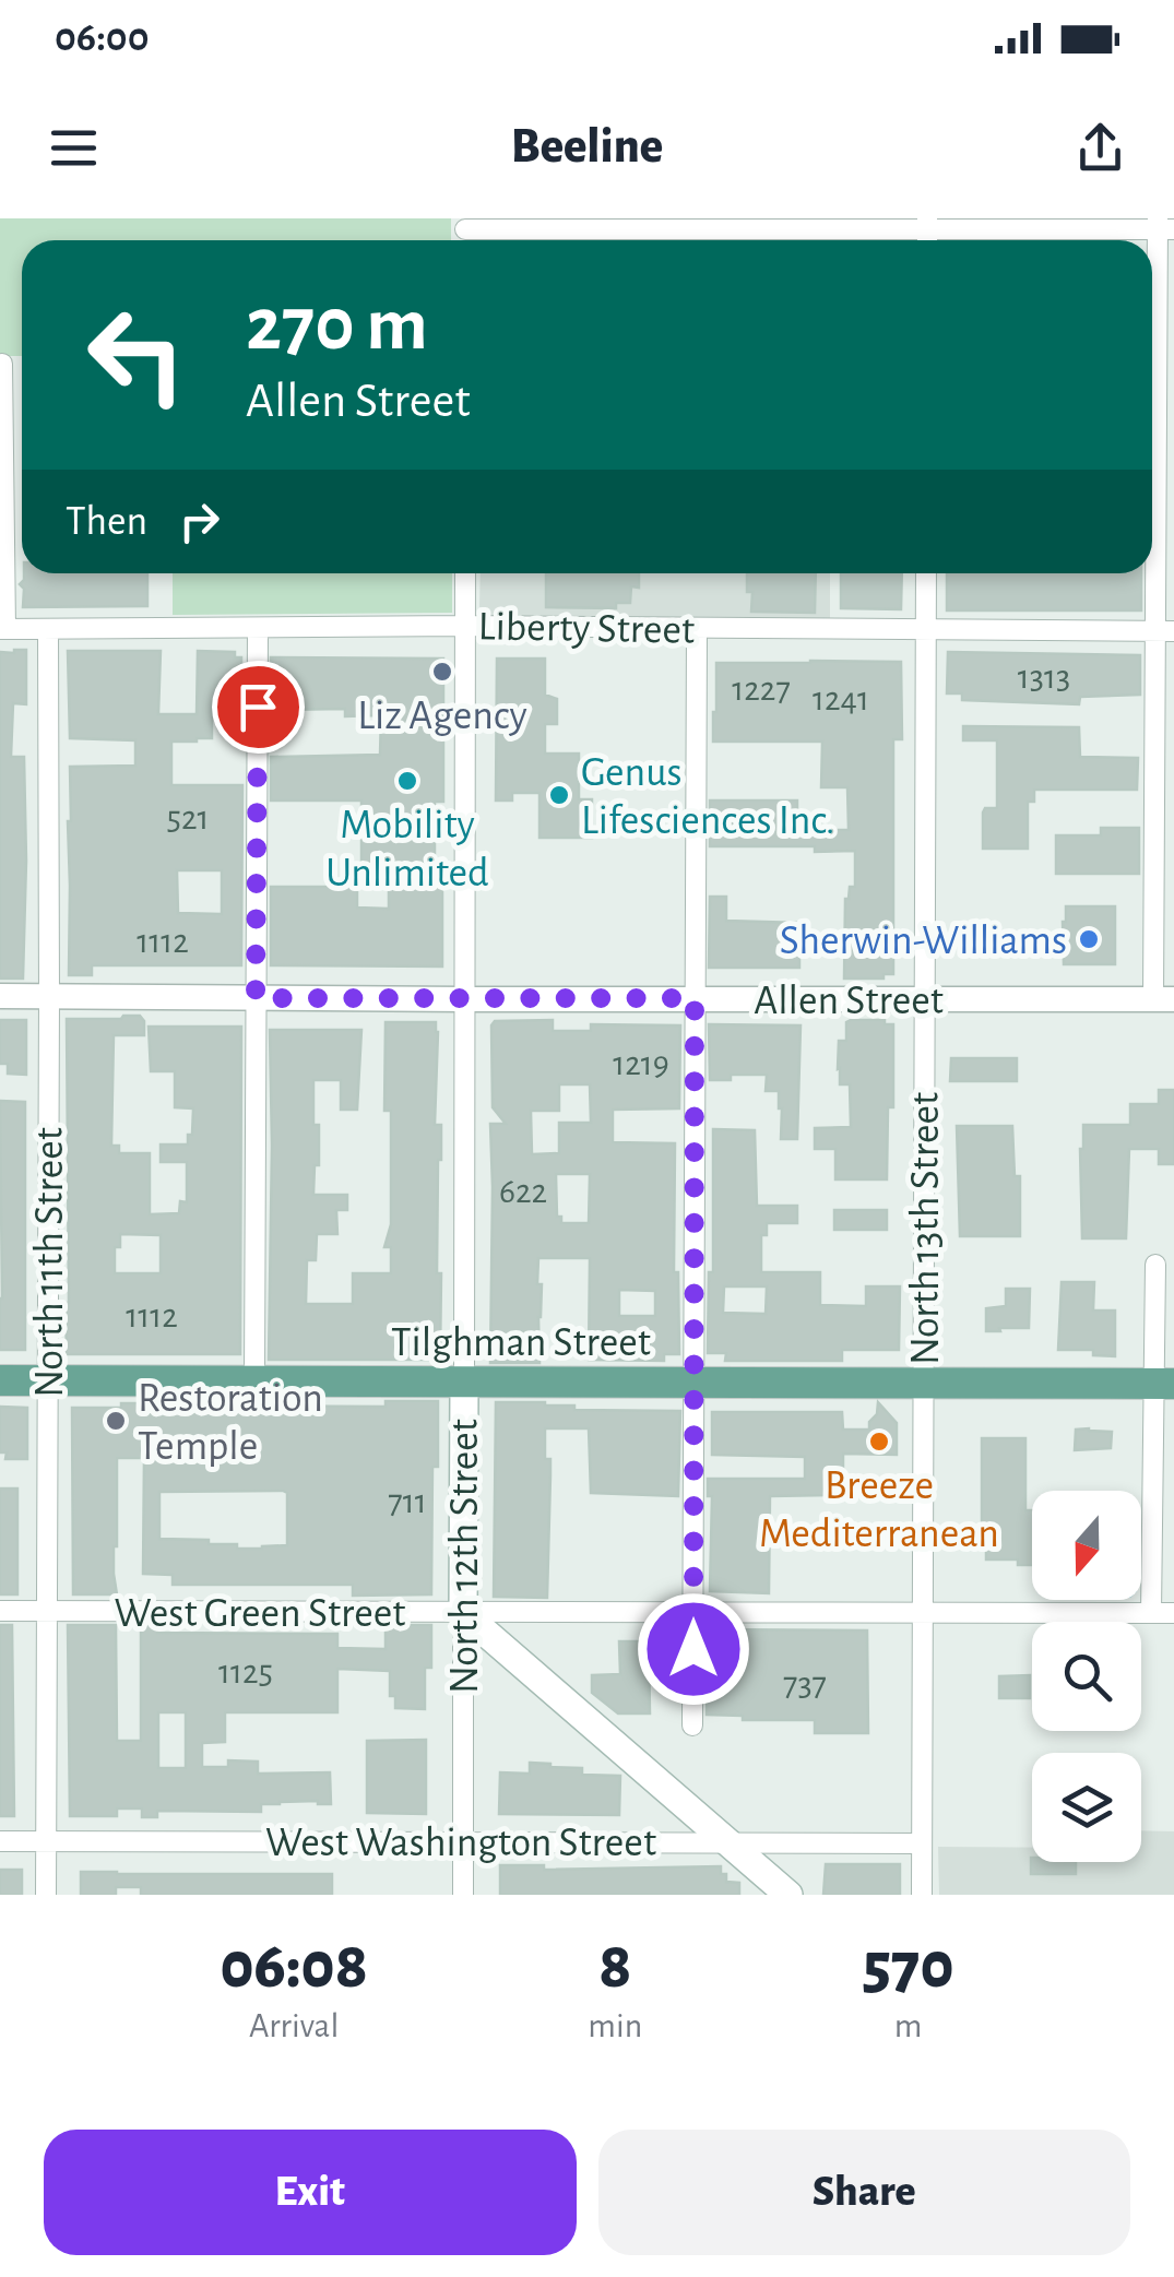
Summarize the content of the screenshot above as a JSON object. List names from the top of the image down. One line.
{"streets":{"main road":["Tilghman Street","North 12th Street"],"street":["Liberty Street","Allen Street","North 13th Street","North 11th Street","West Green Street","West Washington Street"]},"crossings":[["Liberty Street","North 13th Street"],["Liberty Street","North 11th Street"],["Liberty Street","North 12th Street"],["Allen Street","North 13th Street"],["Allen Street","North 11th Street"],["Allen Street","North 12th Street"],["North 13th Street","Tilghman Street"],["North 13th Street","West Green Street"],["North 13th Street","West Washington Street"],["North 11th Street","Tilghman Street"],["North 11th Street","West Green Street"],["North 11th Street","West Washington Street"],["Tilghman Street","North 12th Street"],["North 12th Street","West Green Street"],["North 12th Street","West Washington Street"]],"places":["Liz Agency","Mobility Unlimited","Genus Lifesciences Inc.","Sherwin-Williams","Restoration Temple","Breeze Mediterranean"],"house_numbers":["1313","1227","1241","521","1112","1219","622","1112","711","1125","737"],"north":"bottom","page":{"status":"06:00","header":"Beeline","turn":["270 m","Allen Street"],"then":"Then","eta":["06:08","Arrival","8","min","570","m"],"buttons":["Exit","Share"]}}
